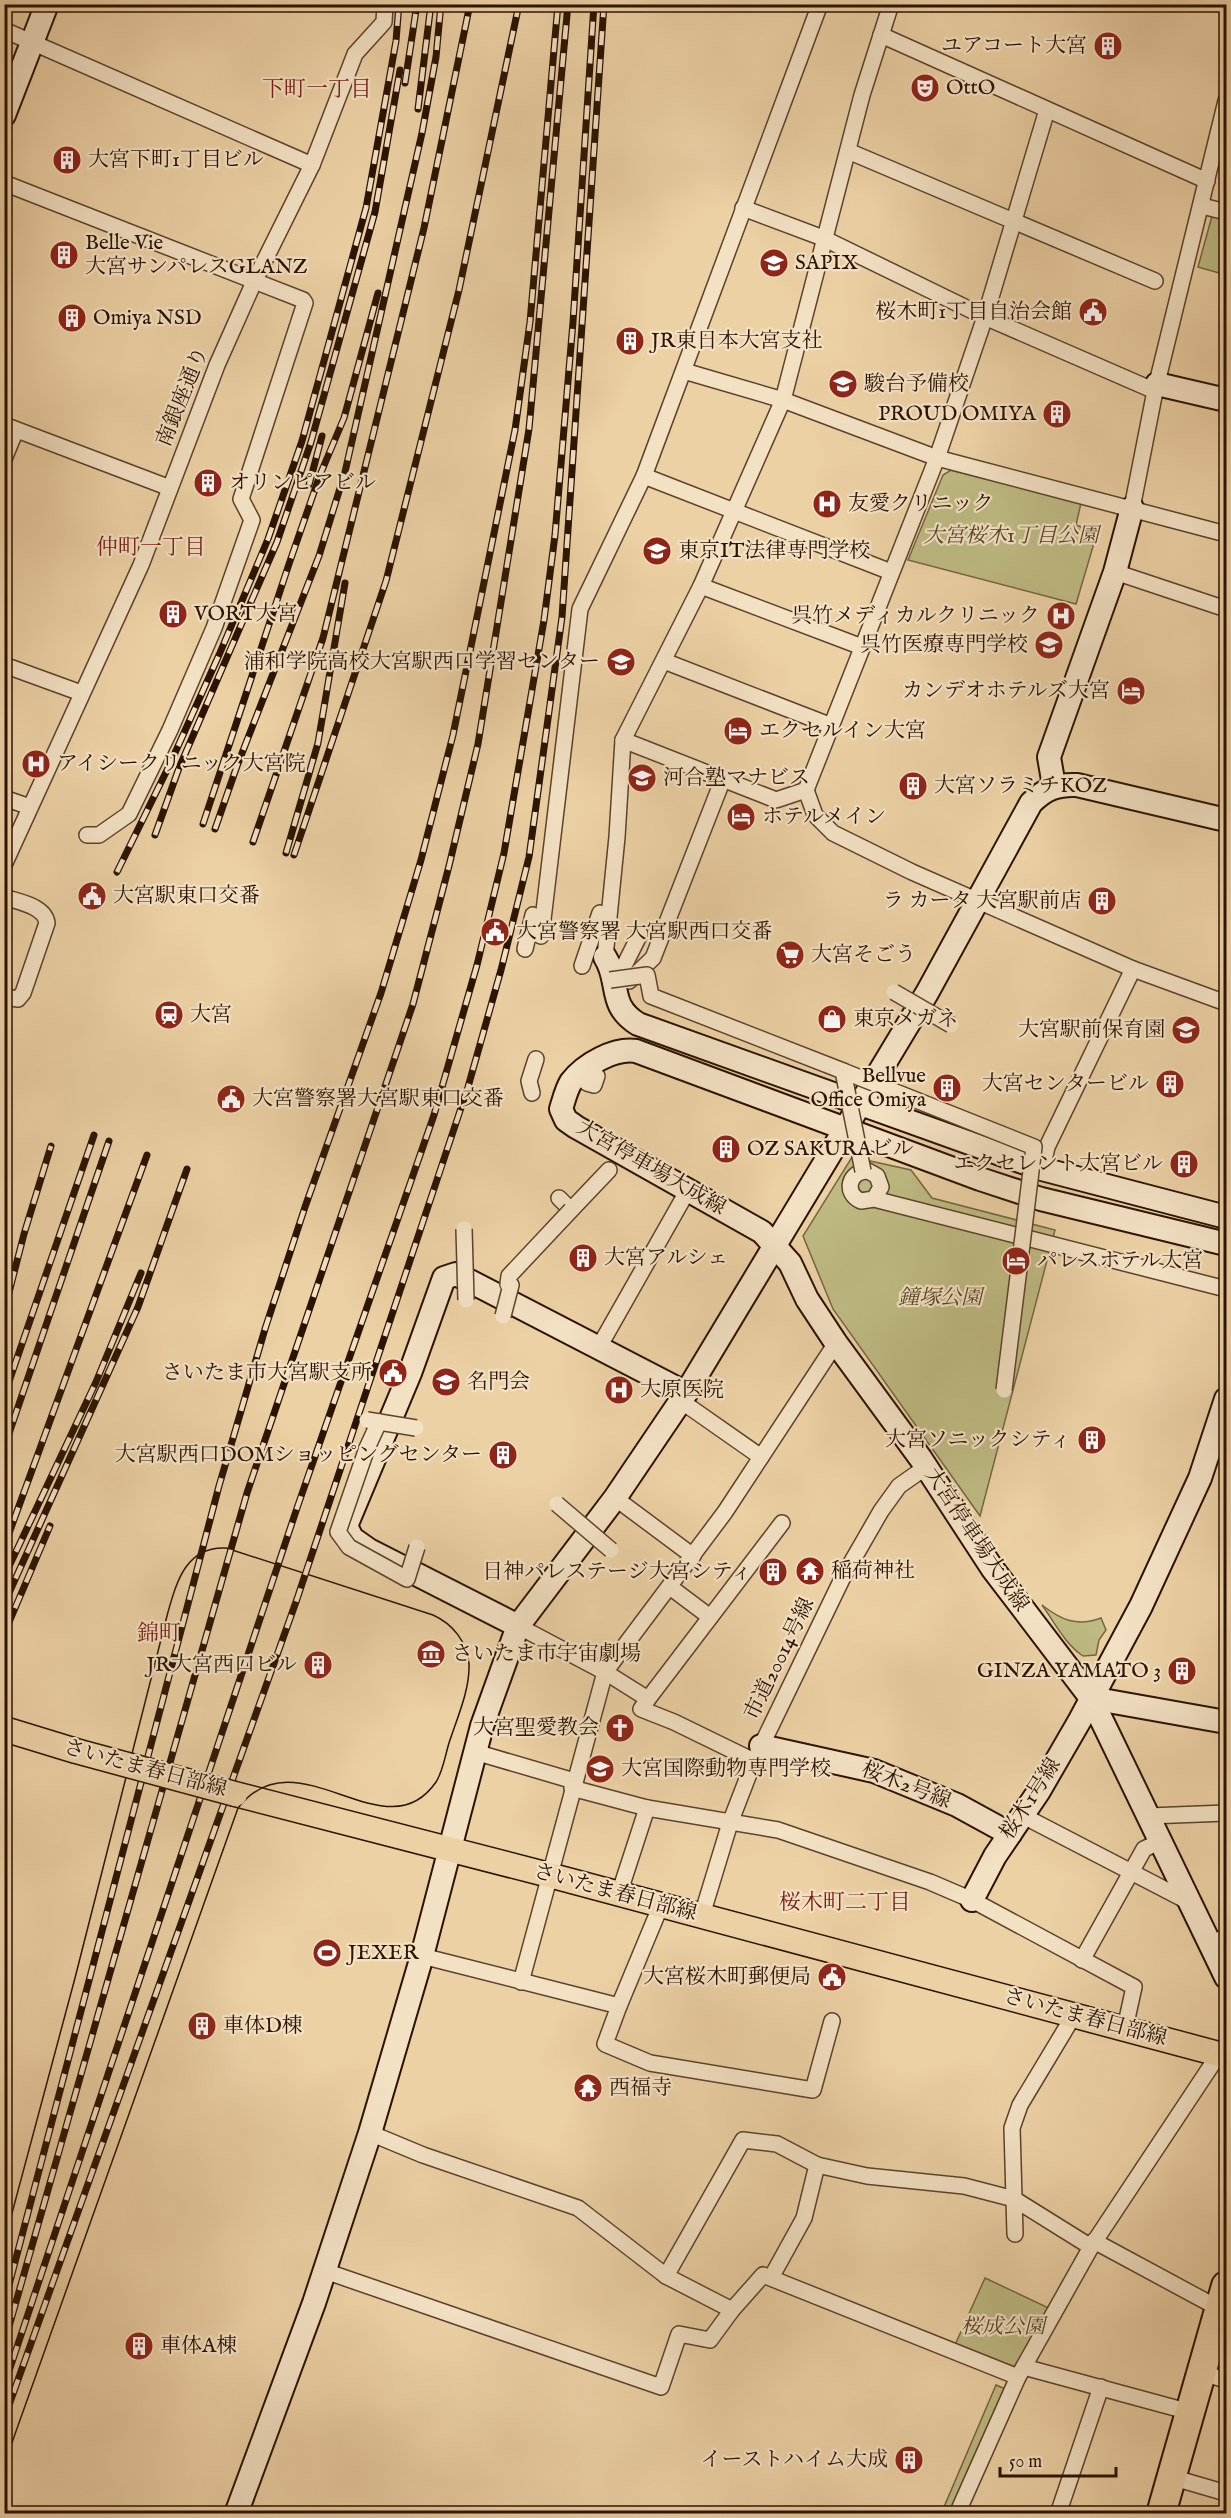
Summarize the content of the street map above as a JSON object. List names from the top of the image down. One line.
{"streets":{"main road":["さいたま春日部線"],"street":["南銀座通り","大宮停車場大成線","市道20014号線","桜木2号線","桜木1号線"]},"crossings":[["大宮停車場大成線","市道20014号線"],["大宮停車場大成線","桜木1号線"],["市道20014号線","さいたま春日部線"],["市道20014号線","桜木2号線"],["桜木2号線","桜木1号線"]],"districts":["下町一丁目","仲町一丁目","錦町","桜木町二丁目"],"parks":["大宮桜木1丁目公園","鐘塚公園","桜成公園"],"places":{"building":["ユアコート大宮","大宮下町1丁目ビル","Belle Vie 大宮サンパレスGLANZ","Omiya NSD","JR東日本大宮支社","PROUD OMIYA","オリンピアビル","VORT大宮","大宮ソラミチKOZ","ラ カータ 大宮駅前店","大宮センタービル","Bellvue Office Omiya","OZ SAKURAビル","エクセレント大宮ビル","大宮アルシェ","大宮ソニックシティ","大宮駅西口DOMショッピングセンター","日神パレステージ大宮シティ","JR大宮西口ビル","GINZA YAMATO 3","車体D棟","車体A棟","イーストハイム大成"],"theatre":["OttO"],"school or university":["SAPIX","駿台予備校","東京IT法律専門学校","呉竹医療専門学校","浦和学院高校大宮駅西口学習センター","河合塾マナビス","大宮駅前保育園","名門会","大宮国際動物専門学校"],"public building":["桜木町1丁目自治会館","大宮駅東口交番","大宮警察署 大宮駅西口交番","大宮警察署大宮駅東口交番","さいたま市大宮駅支所","大宮桜木町郵便局"],"hospital":["友愛クリニック","呉竹メディカルクリニック","アイシークリニック大宮院","大原医院"],"hotel":["カンデオホテルズ大宮","エクセルイン大宮","ホテルメイン","パレスホテル大宮"],"supermarket":["大宮そごう"],"station":["大宮"],"shop":["東京メガネ"],"temple":["稲荷神社","西福寺"],"museum":["さいたま市宇宙劇場"],"church":["大宮聖愛教会"],"sports":["JEXER"]},"scale_bar":"50 m"}
